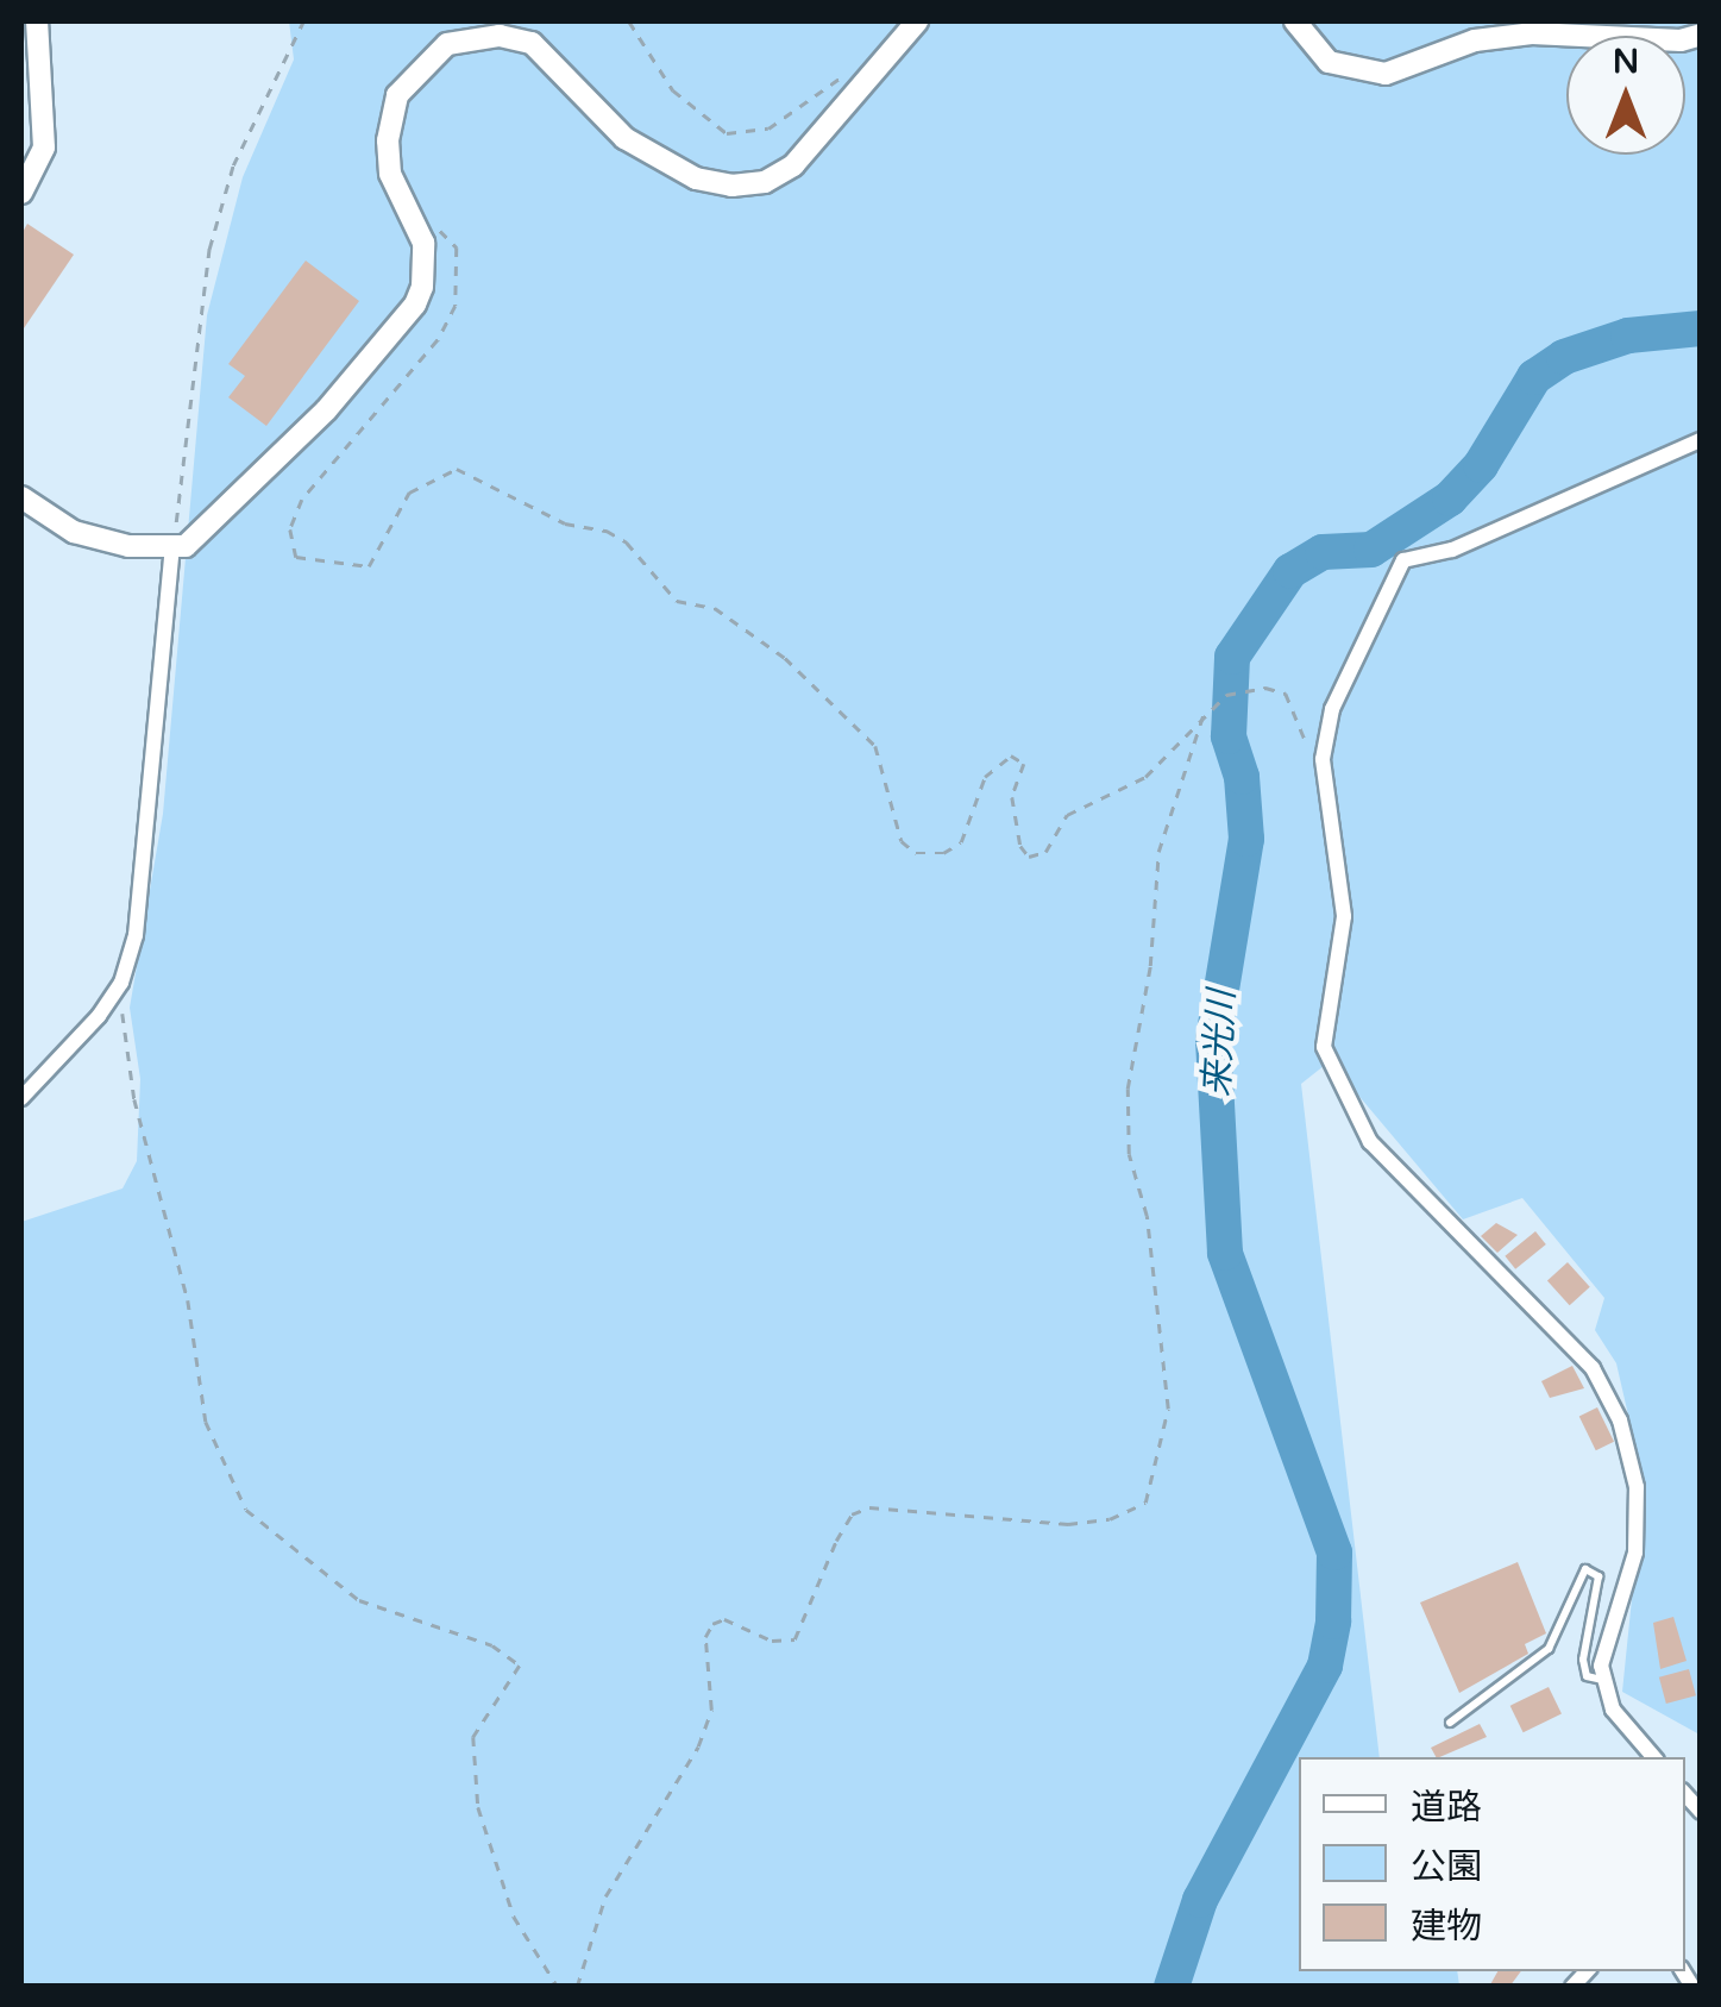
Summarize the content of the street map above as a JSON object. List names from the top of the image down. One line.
{"water":["来光川"],"legend":["道路","公園","建物"],"north":"top"}
